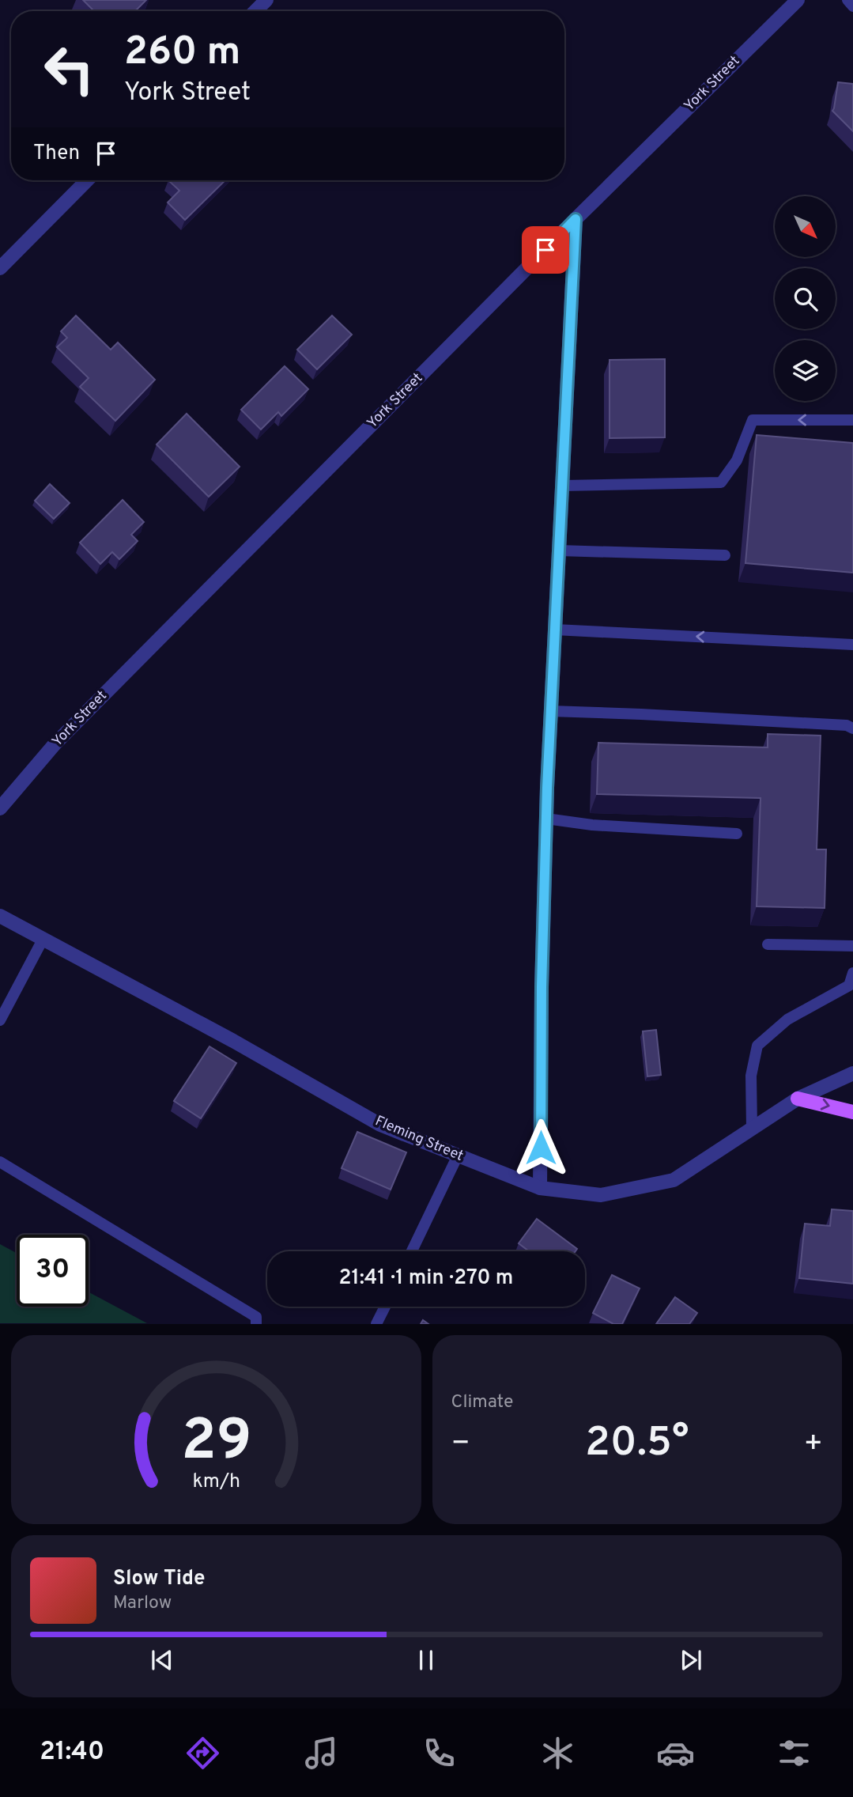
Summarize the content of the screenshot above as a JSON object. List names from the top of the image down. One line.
{"streets":{"street":["York Street","Fleming Street"]},"north":"bottom right","page":{"turn":["260 m","York Street"],"then":"Then","limit":"30","trip":"21:41 · 1 min · 270 m","tile":"Climate","heat":["−","20.5°","+"],"song":["Slow Tide","Marlow"],"tabs":"21:40","gauge":["29","km/h"]}}
